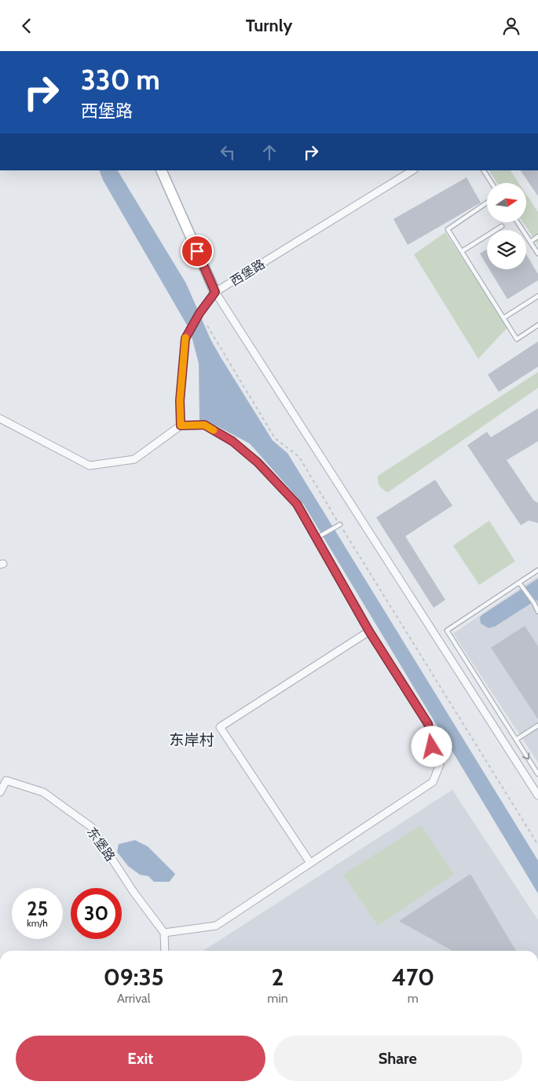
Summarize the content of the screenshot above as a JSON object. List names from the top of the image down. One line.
{"streets":{"street":["西堡路","东堡路"]},"districts":["东岸村"],"north":"right","page":{"header":"Turnly","turn":["330 m","西堡路"],"speed":"25 km/h","limit":"30","eta":["09:35","Arrival","2","min","470","m"],"buttons":["Exit","Share"]}}
